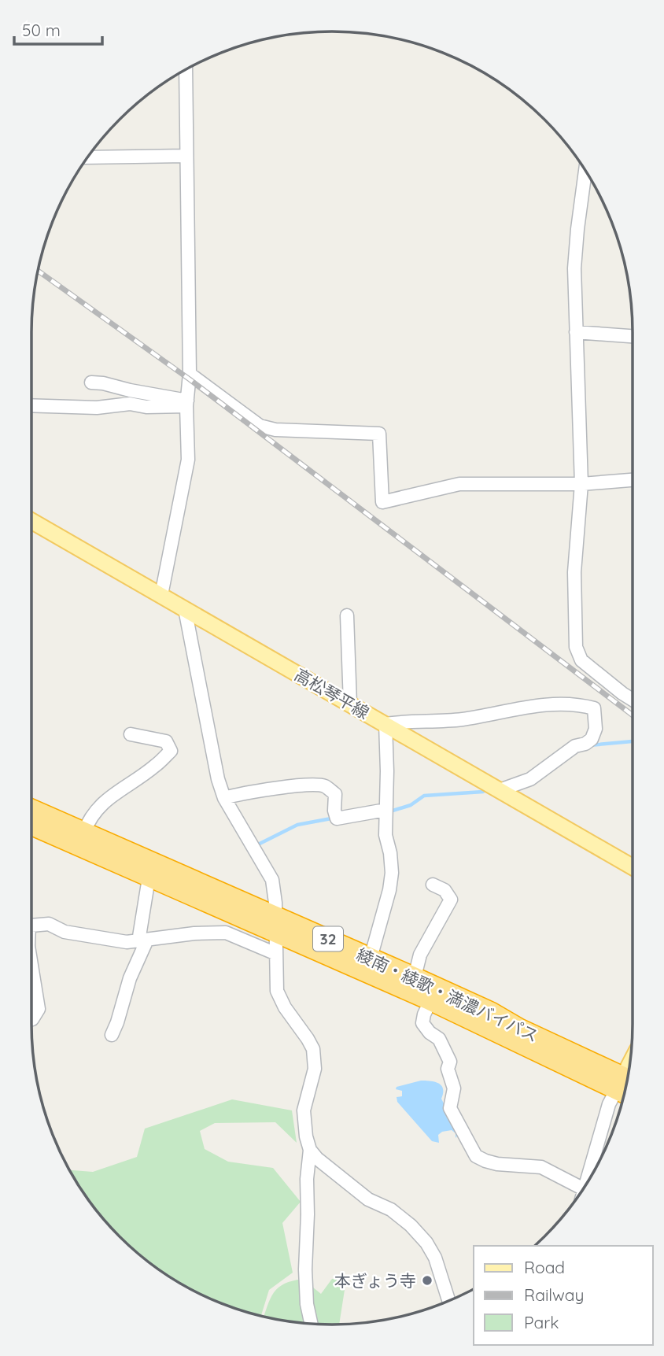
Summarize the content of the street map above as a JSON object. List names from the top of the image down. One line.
{"streets":{"highway":["32","綾南・綾歌・満濃バイパス"],"main road":["高松琴平線"]},"places":["本ぎょう寺"],"legend":["Road","Railway","Park"],"scale_bar":"50 m"}
